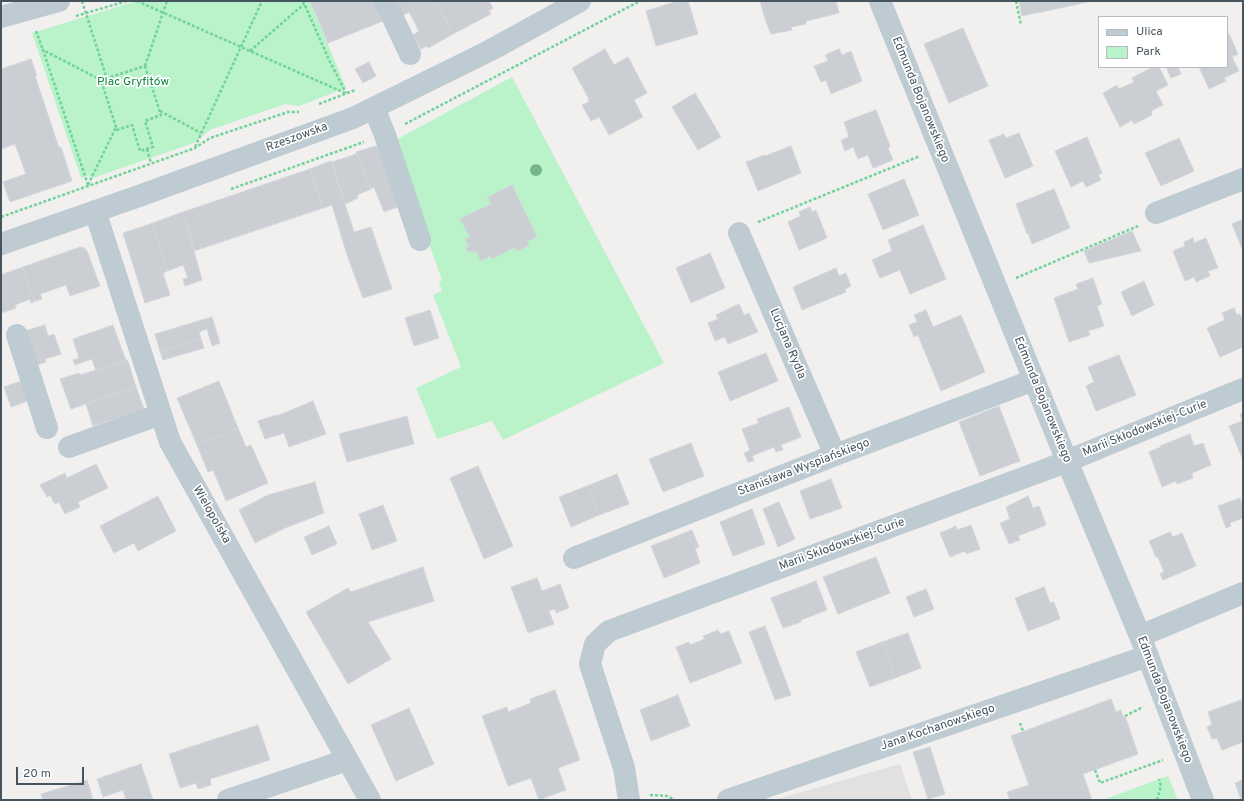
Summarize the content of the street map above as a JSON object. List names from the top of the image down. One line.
{"streets":{"street":["Edmunda Bojanowskiego","Rzeszowska","Lucjana Rydla","Marii Skłodowskiej-Curie","Stanisława Wyspiańskiego","Wielopolska","Jana Kochanowskiego"]},"crossings":[["Edmunda Bojanowskiego","Marii Skłodowskiej-Curie"],["Edmunda Bojanowskiego","Stanisława Wyspiańskiego"],["Edmunda Bojanowskiego","Jana Kochanowskiego"],["Rzeszowska","Wielopolska"],["Lucjana Rydla","Stanisława Wyspiańskiego"]],"parks":["Plac Gryfitów"],"legend":["Ulica","Park"],"scale_bar":"20 m"}
